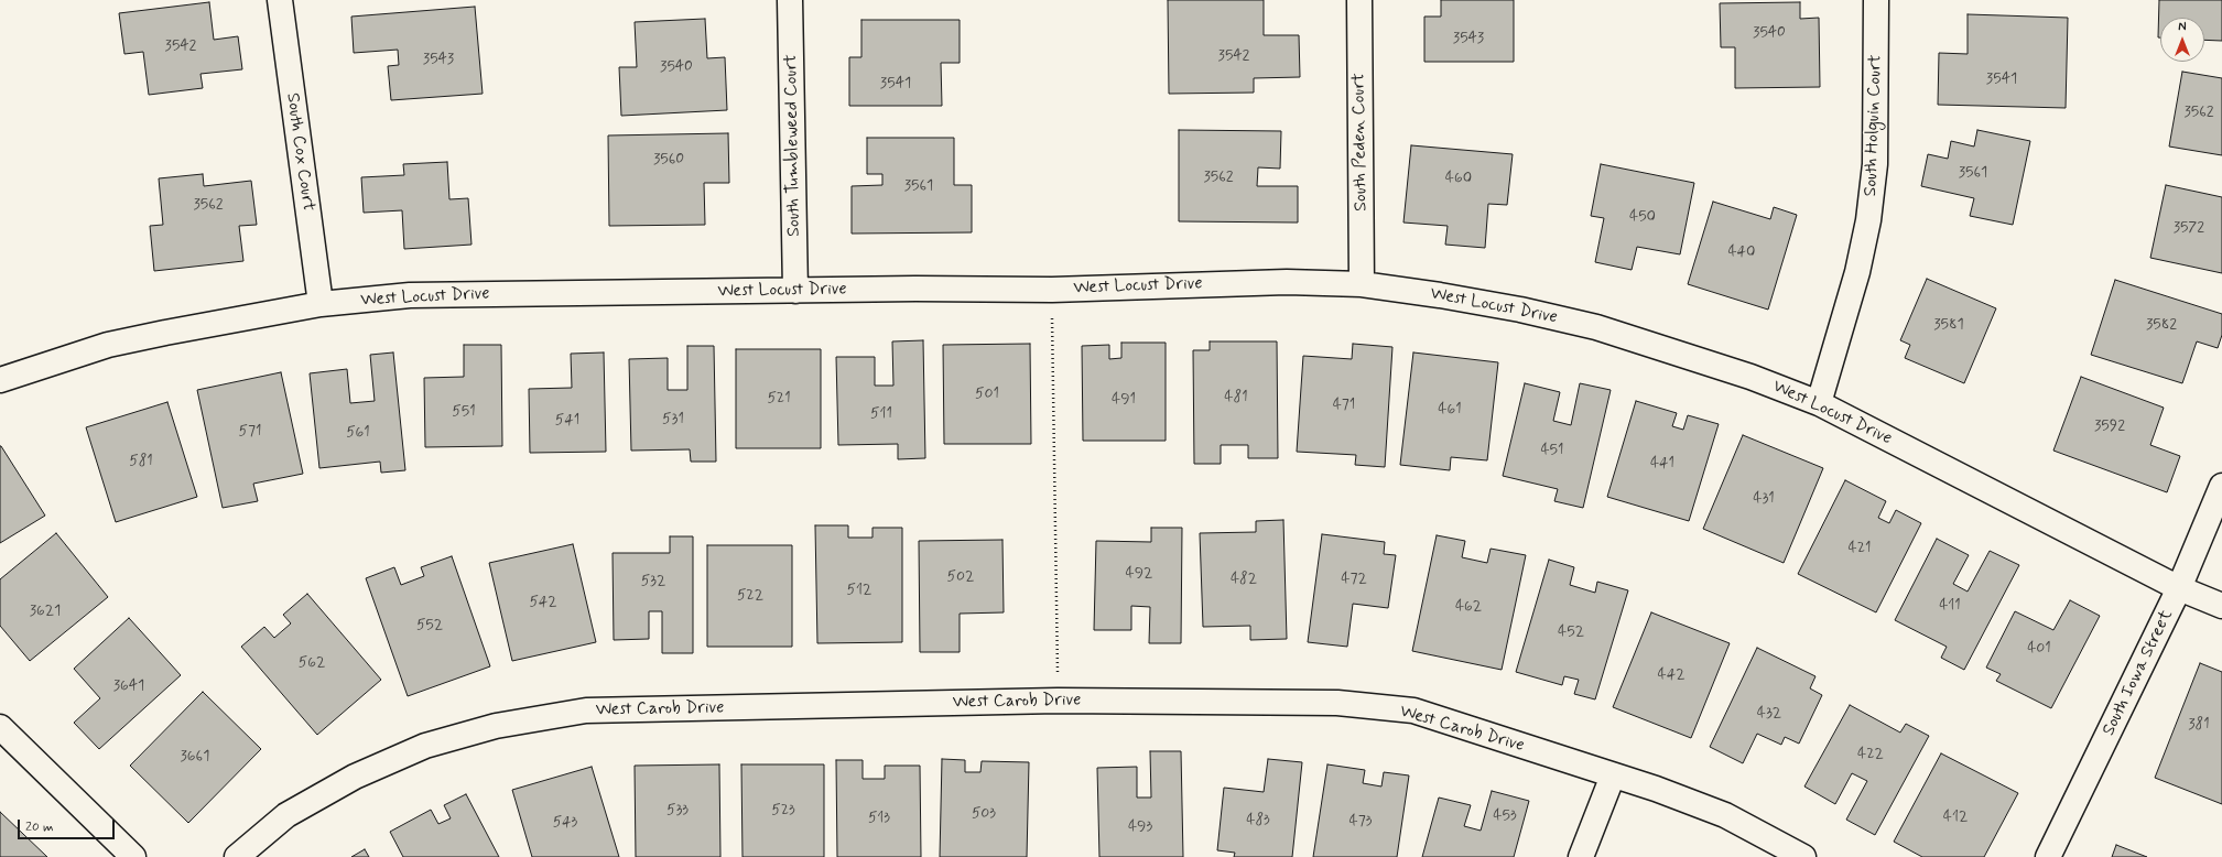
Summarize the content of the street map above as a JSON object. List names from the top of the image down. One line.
{"streets":{"street":["South Holguin Court","South Peden Court","South Tumbleweed Court","South Cox Court","West Locust Drive","South Iowa Street","West Carob Drive"]},"crossings":[["South Holguin Court","West Locust Drive"],["South Peden Court","West Locust Drive"],["South Tumbleweed Court","West Locust Drive"],["South Cox Court","West Locust Drive"],["West Locust Drive","South Iowa Street"]],"house_numbers":["3540","3543","3542","3542","3543","3540","3541","3541","3562","3560","3561","3562","460","3561","3562","450","3572","440","3581","3582","501","481","521","491","471","461","551","511","531","541","3592","571","561","451","581","441","431","421","492","502","482","472","532","512","522","542","411","462","3621","552","452","401","562","442","3641","432","381","422","3661","533","523","503","453","412","513","483","473","543","493"],"scale_bar":"20 m","north":"top"}
